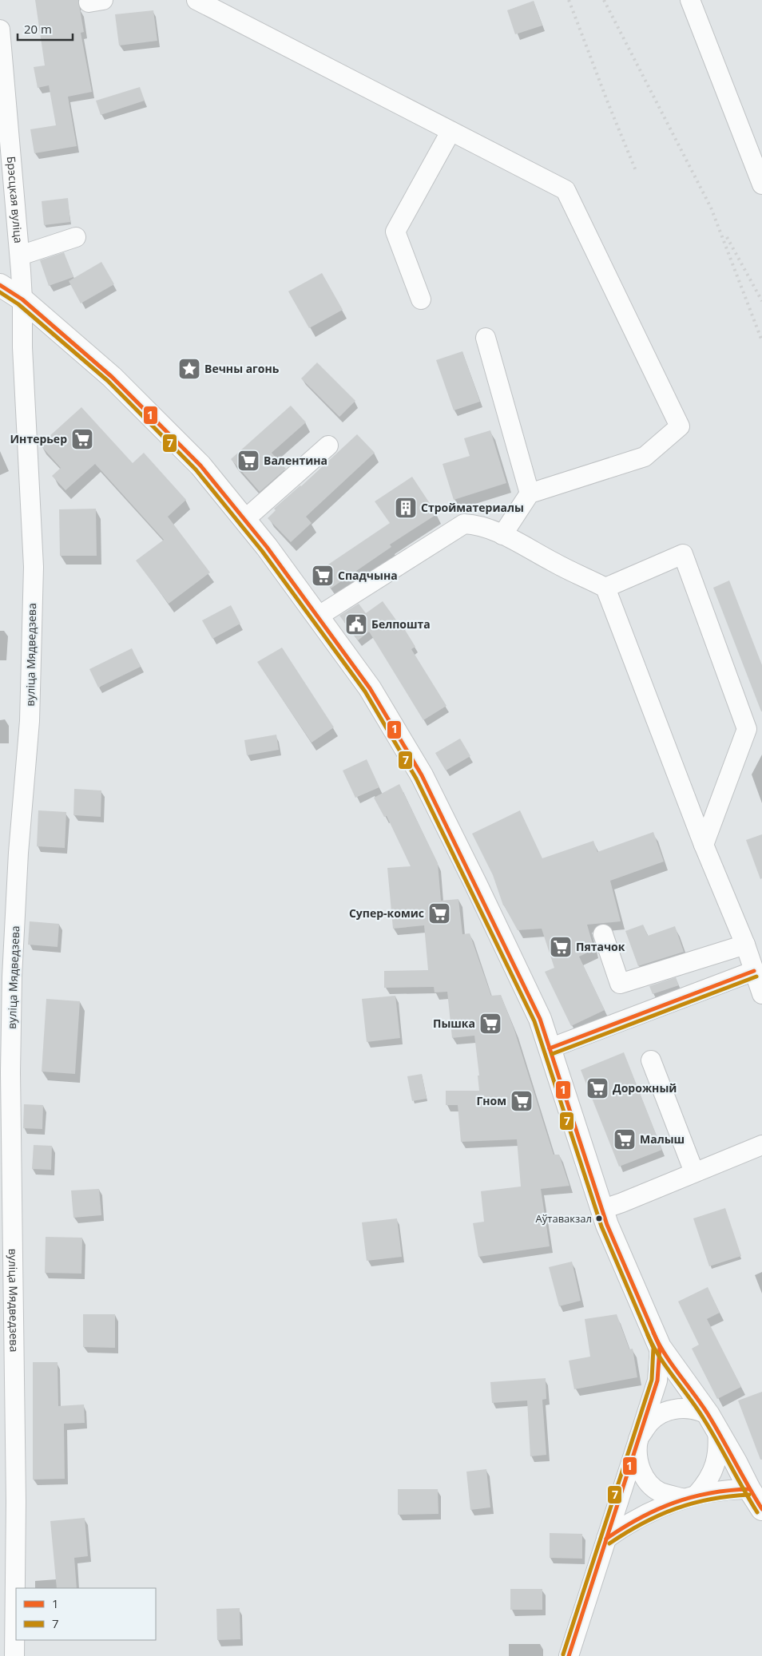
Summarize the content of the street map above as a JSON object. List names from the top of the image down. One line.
{"streets":{"street":["Брэсцкая вуліца","вуліца Мядведзева"]},"crossings":[["Брэсцкая вуліца","вуліца Мядведзева"]],"places":{"place":["Вечны агонь"],"supermarket":["Интерьер","Валентина","Спадчына","Супер-комис","Пятачок","Пышка","Дорожный","Гном","Малыш"],"building":["Стройматериалы"],"public building":["Белпошта"],"other":["Аўтавакзал"]},"lines":["transit line 1","transit line 7"],"legend":["1","7"],"scale_bar":"20 m"}
